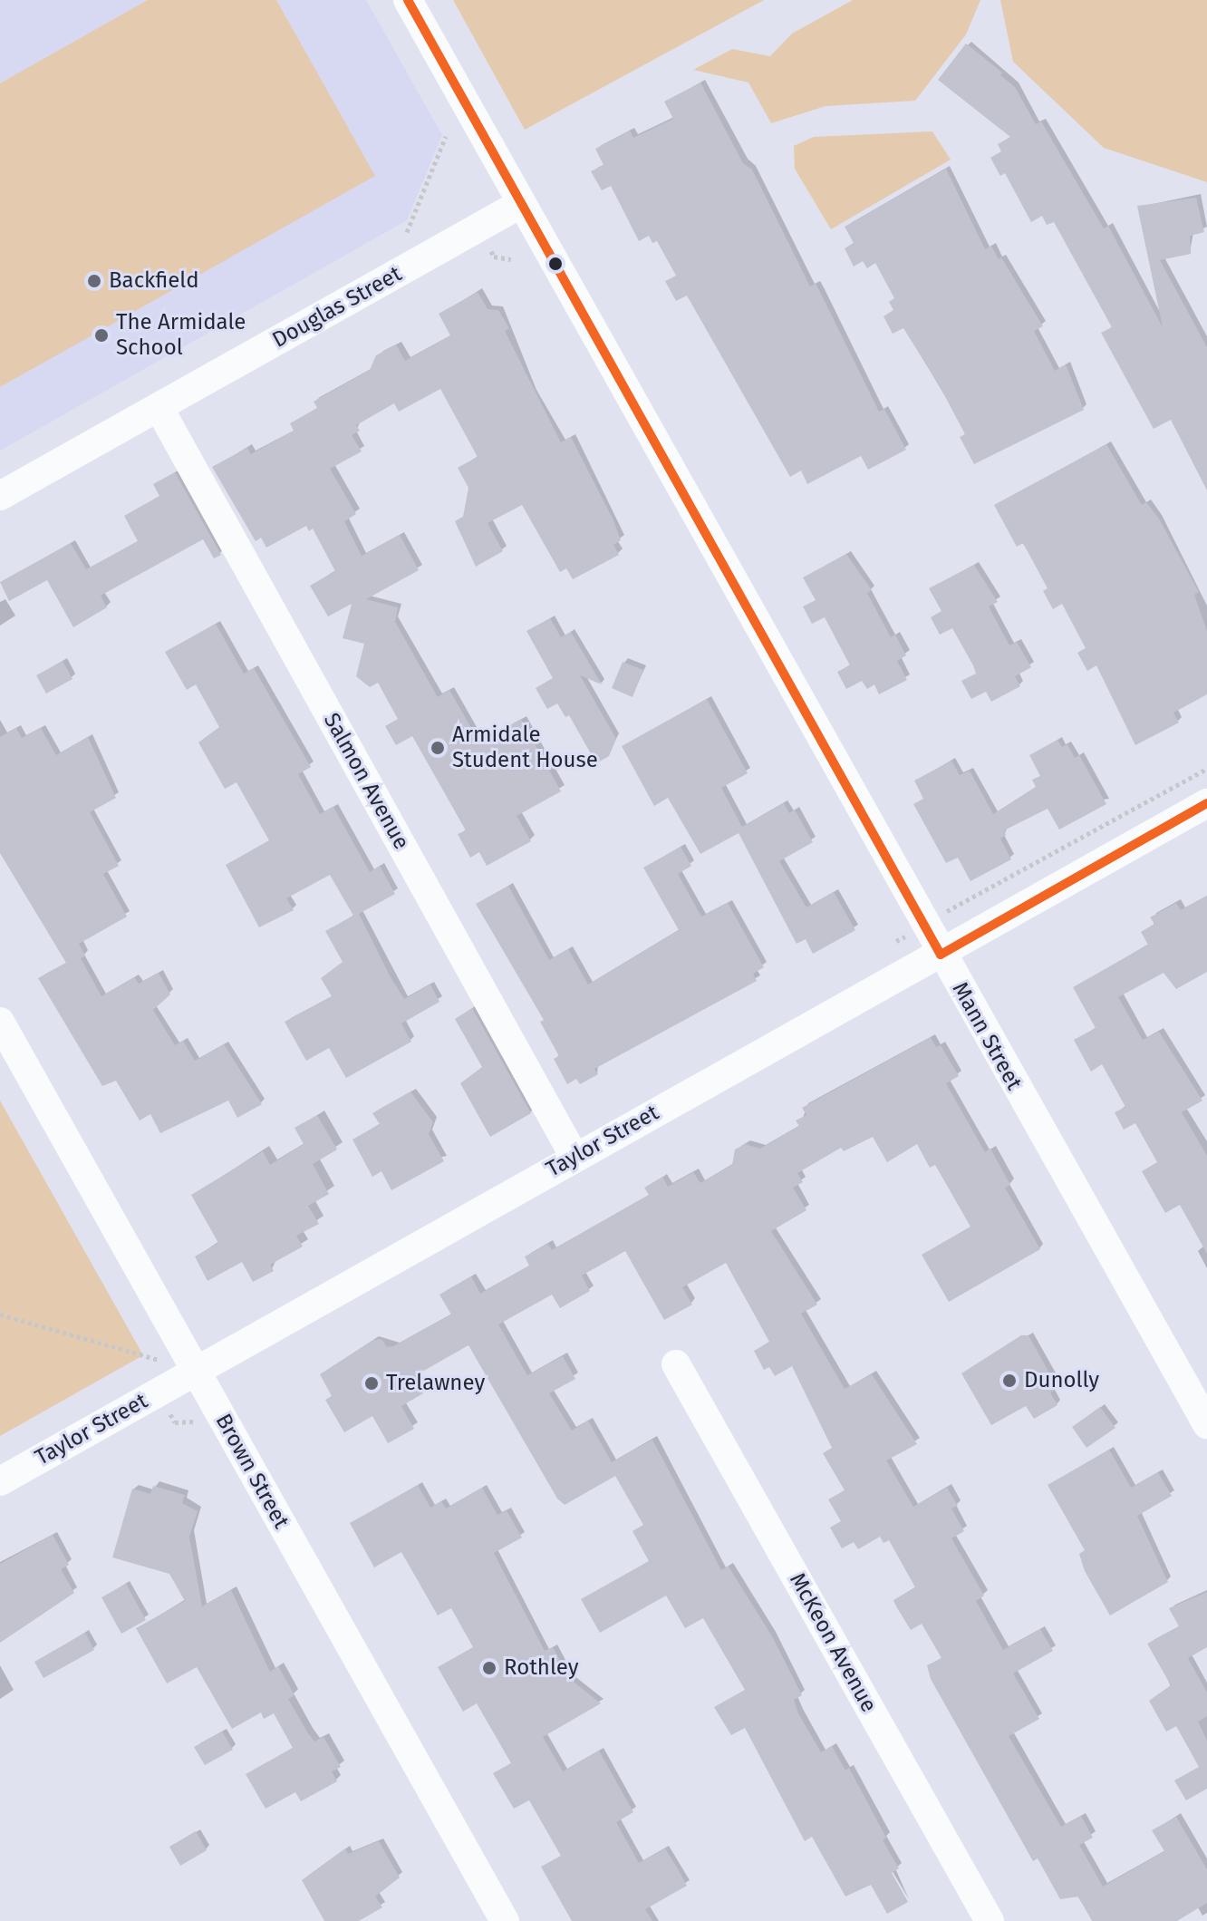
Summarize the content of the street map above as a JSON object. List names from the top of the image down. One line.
{"streets":{"street":["Douglas Street","Salmon Avenue","Mann Street","Taylor Street","Brown Street","McKeon Avenue"]},"crossings":[["Douglas Street","Salmon Avenue"],["Douglas Street","Mann Street"],["Salmon Avenue","Taylor Street"],["Mann Street","Taylor Street"],["Taylor Street","Brown Street"]],"places":["Backfield","The Armidale School","Armidale Student House","Dunolly","Trelawney","Rothley"]}
